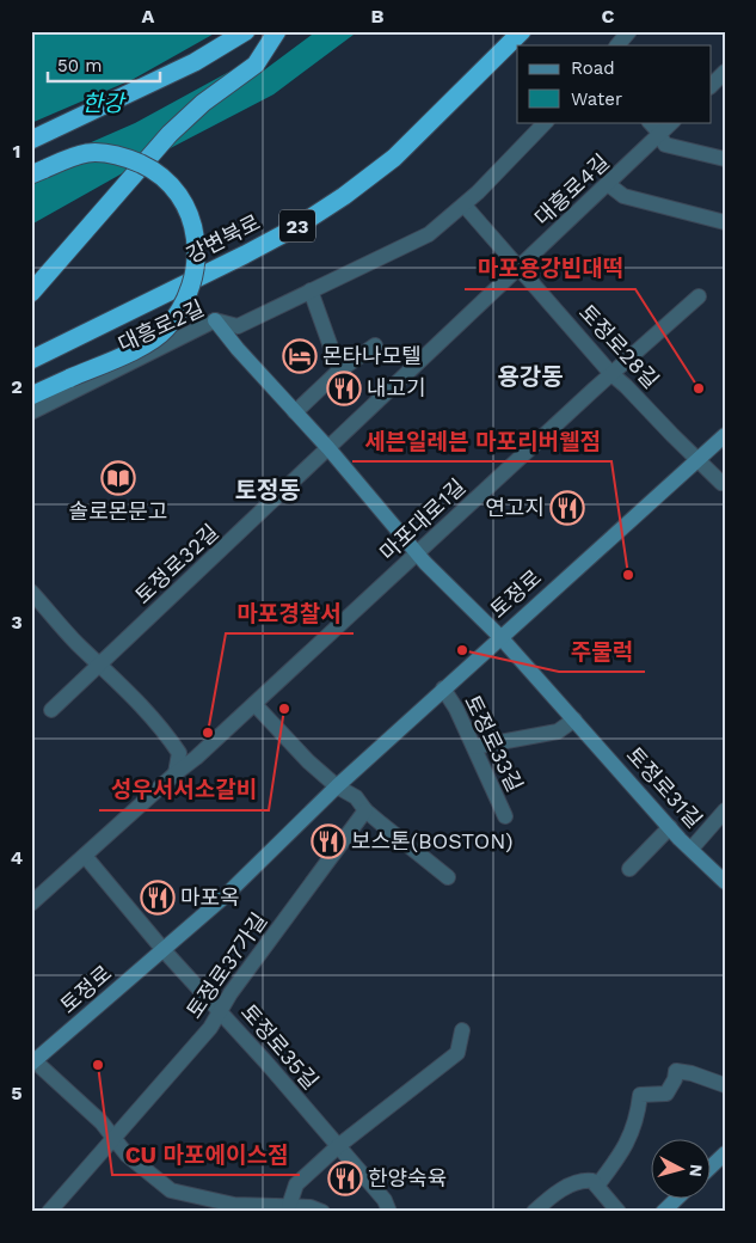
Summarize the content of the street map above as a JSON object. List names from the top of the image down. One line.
{"streets":{"highway":["23","강변북로"],"main road":["토정로","토정로31길"],"street":["대흥로4길","대흥로2길","토정로28길","마포대로1길","토정로32길","토정로33길","토정로37가길","토정로35길"]},"crossings":[["대흥로4길","토정로28길"],["대흥로4길","토정로32길"],["대흥로2길","토정로28길"],["토정로28길","마포대로1길"],["토정로28길","토정로"],["토정로","토정로33길"],["토정로","토정로31길"],["토정로","토정로35길"],["토정로37가길","토정로35길"]],"districts":["용강동","토정동"],"water":["한강"],"places":{"hotel":["몬타나모텔"],"restaurant":["내고기","연고지","보스톤(BOSTON)","마포옥","한양숙육"],"other":["마포용강빈대떡","세븐일레븐 마포리버웰점","주물럭","성우서서소갈비","마포경찰서","CU 마포에이스점"],"library":["솔로몬문고"]},"legend":["Road","Water"],"scale_bar":"50 m","north":"right","grid":{"columns":["A","B","C"],"rows":["1","2","3","4","5"]}}
